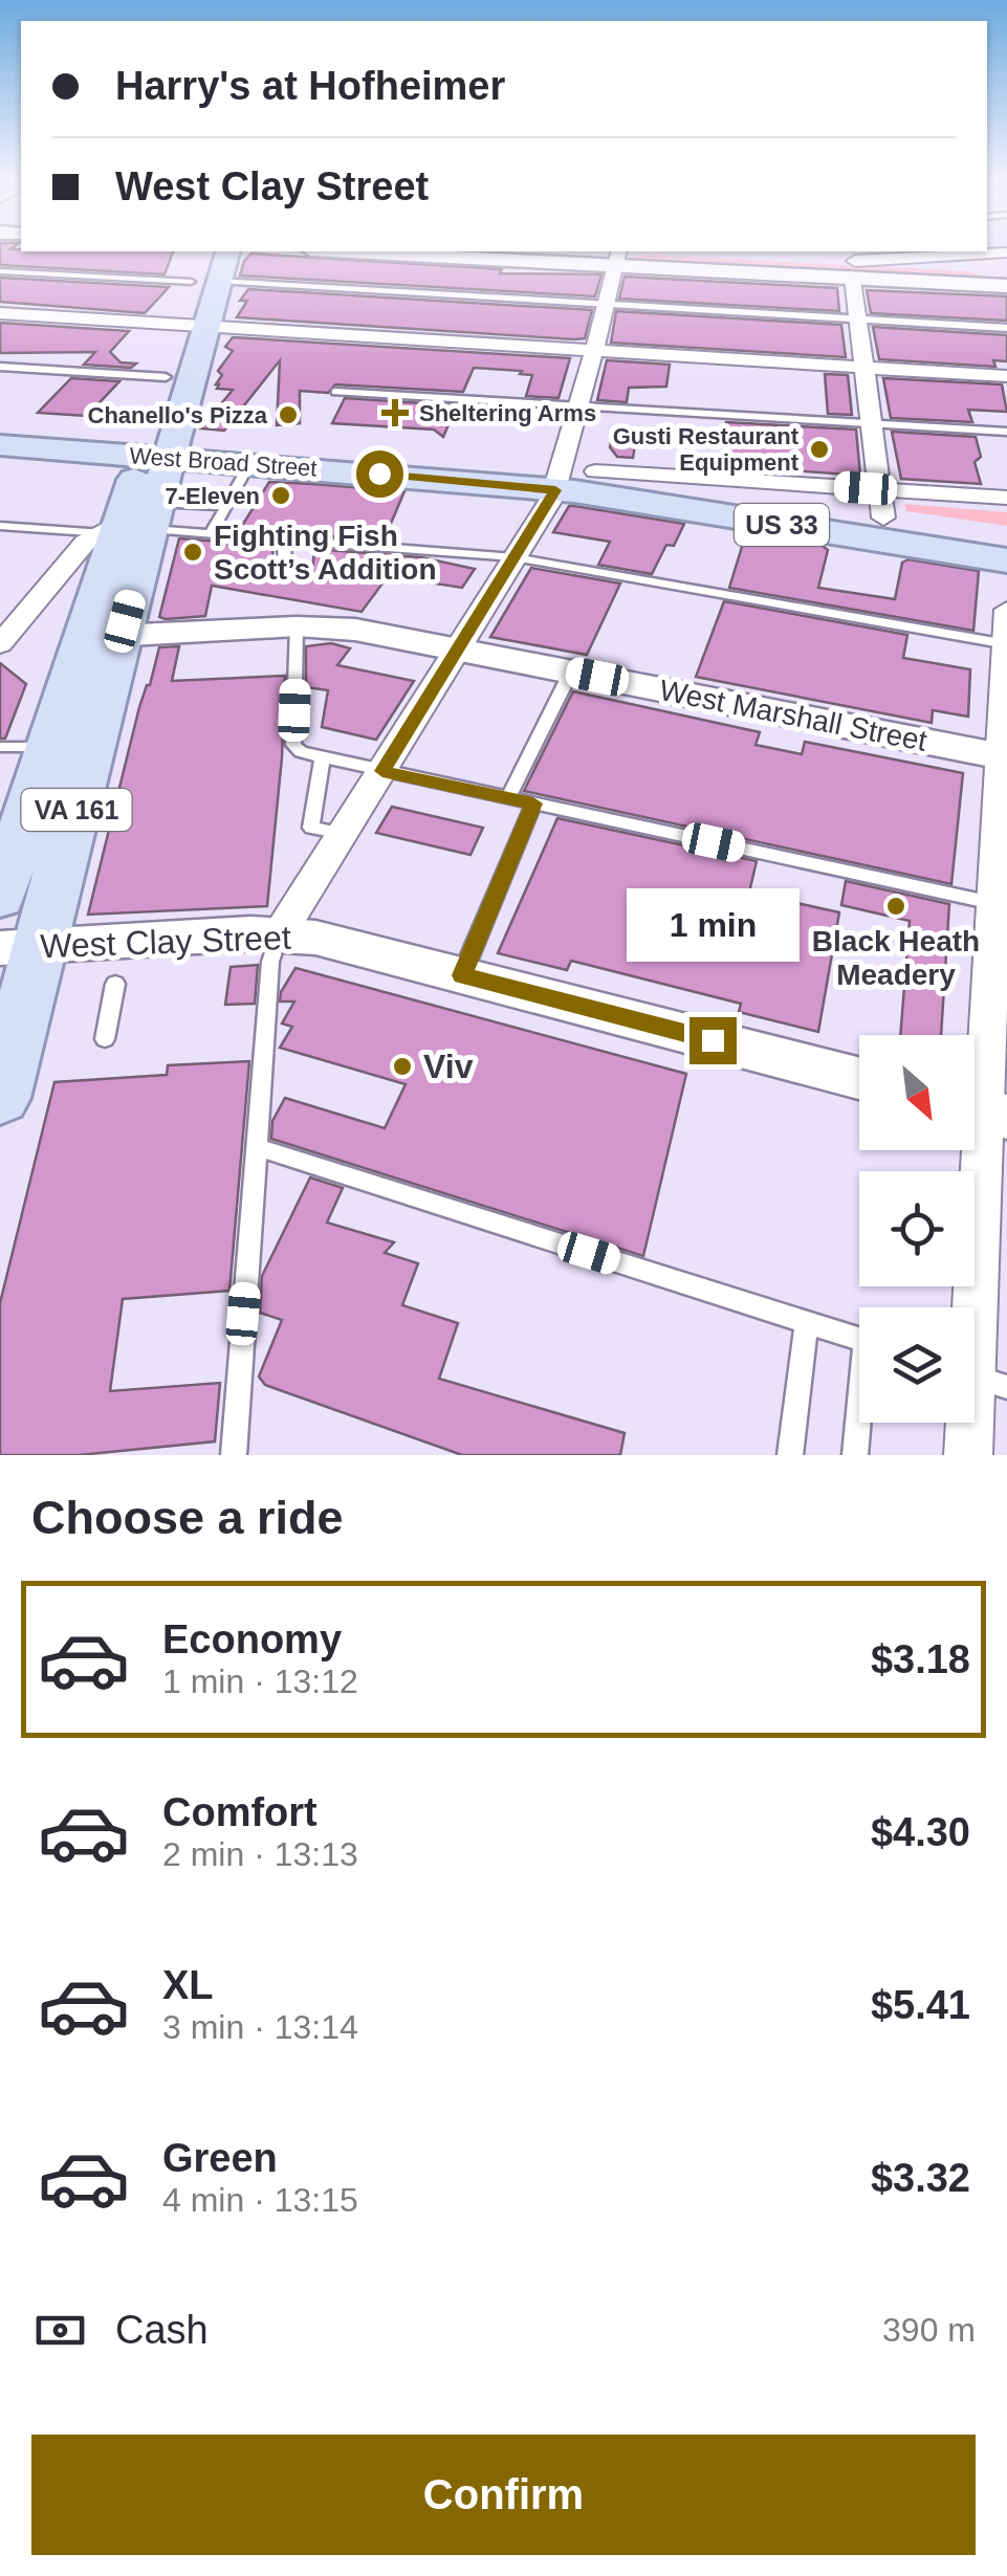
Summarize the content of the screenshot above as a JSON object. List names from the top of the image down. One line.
{"streets":{"main road":["West Broad Street","US 33","VA 161"],"street":["West Marshall Street","West Clay Street"]},"crossings":[["West Broad Street","VA 161"],["West Marshall Street","VA 161"],["VA 161","West Clay Street"]],"places":{"health":["Sheltering Arms"],"other":["Chanello's Pizza","Gusti Restaurant Equipment","7-Eleven","Fighting Fish Scott’s Addition","Black Heath Meadery","Viv"]},"north":"bottom right","page":{"banner":["Harry's at Hofheimer","West Clay Street"],"bubble":"1 min","heading":"Choose a ride","list":[{"name":"Economy","note":"1 min · 13:12","value":"$3.18"},{"name":"Comfort","note":"2 min · 13:13","value":"$4.30"},{"name":"XL","note":"3 min · 13:14","value":"$5.41"},{"name":"Green","note":"4 min · 13:15","value":"$3.32"}],"pay":["Cash","390 m"],"buttons":"Confirm"}}
